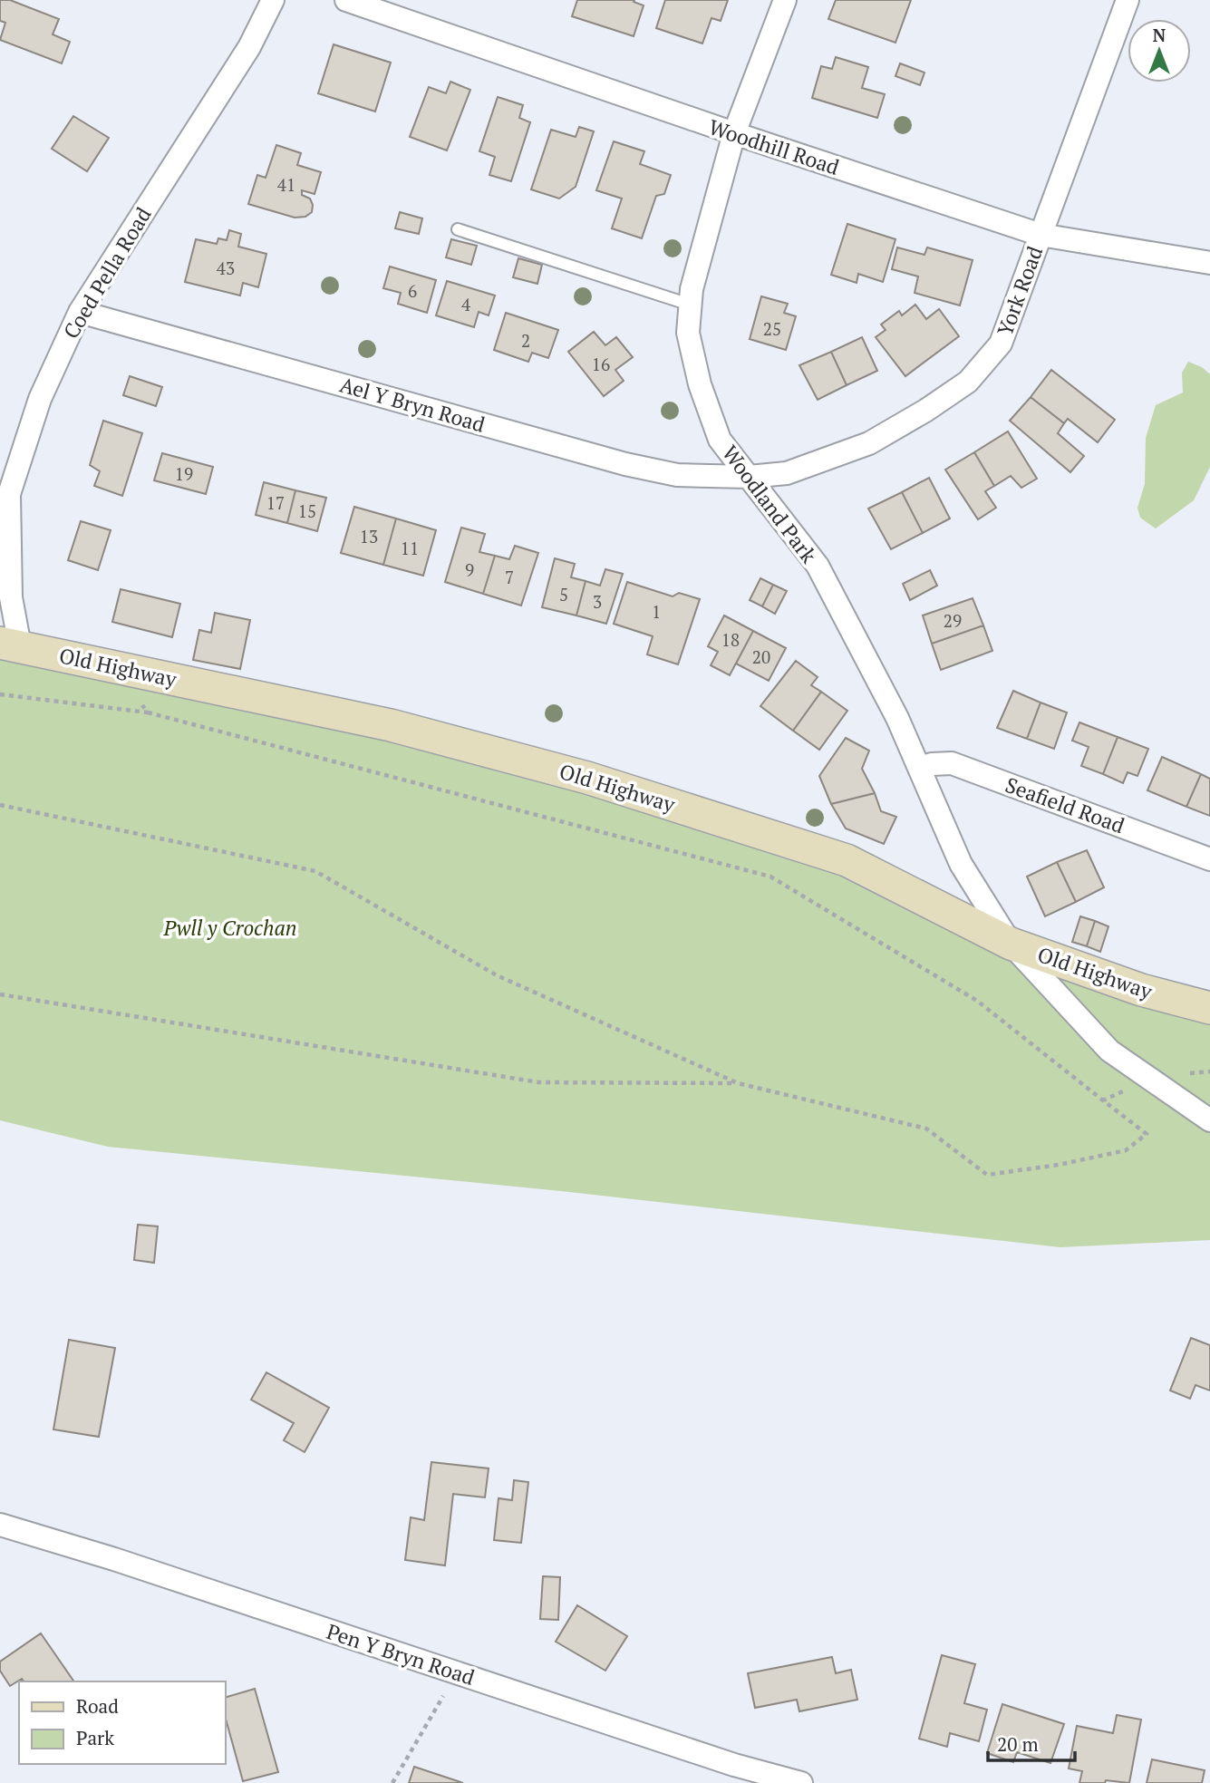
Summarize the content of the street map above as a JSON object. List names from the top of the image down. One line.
{"streets":{"street":["Woodhill Road","Coed Pella Road","York Road","Ael Y Bryn Road","Woodland Park","Old Highway","Seafield Road","Pen Y Bryn Road"]},"crossings":[["Woodhill Road","York Road"],["Woodhill Road","Woodland Park"],["Coed Pella Road","Ael Y Bryn Road"],["Coed Pella Road","Old Highway"],["York Road","Ael Y Bryn Road"],["York Road","Woodland Park"],["Ael Y Bryn Road","Woodland Park"],["Woodland Park","Old Highway"],["Woodland Park","Seafield Road"]],"parks":["Pwll y Crochan"],"house_numbers":["41","43","6","4","25","2","16","19","17","15","13","11","9","7","5","3","1","29","18","20"],"legend":["Road","Park"],"scale_bar":"20 m","north":"top"}
